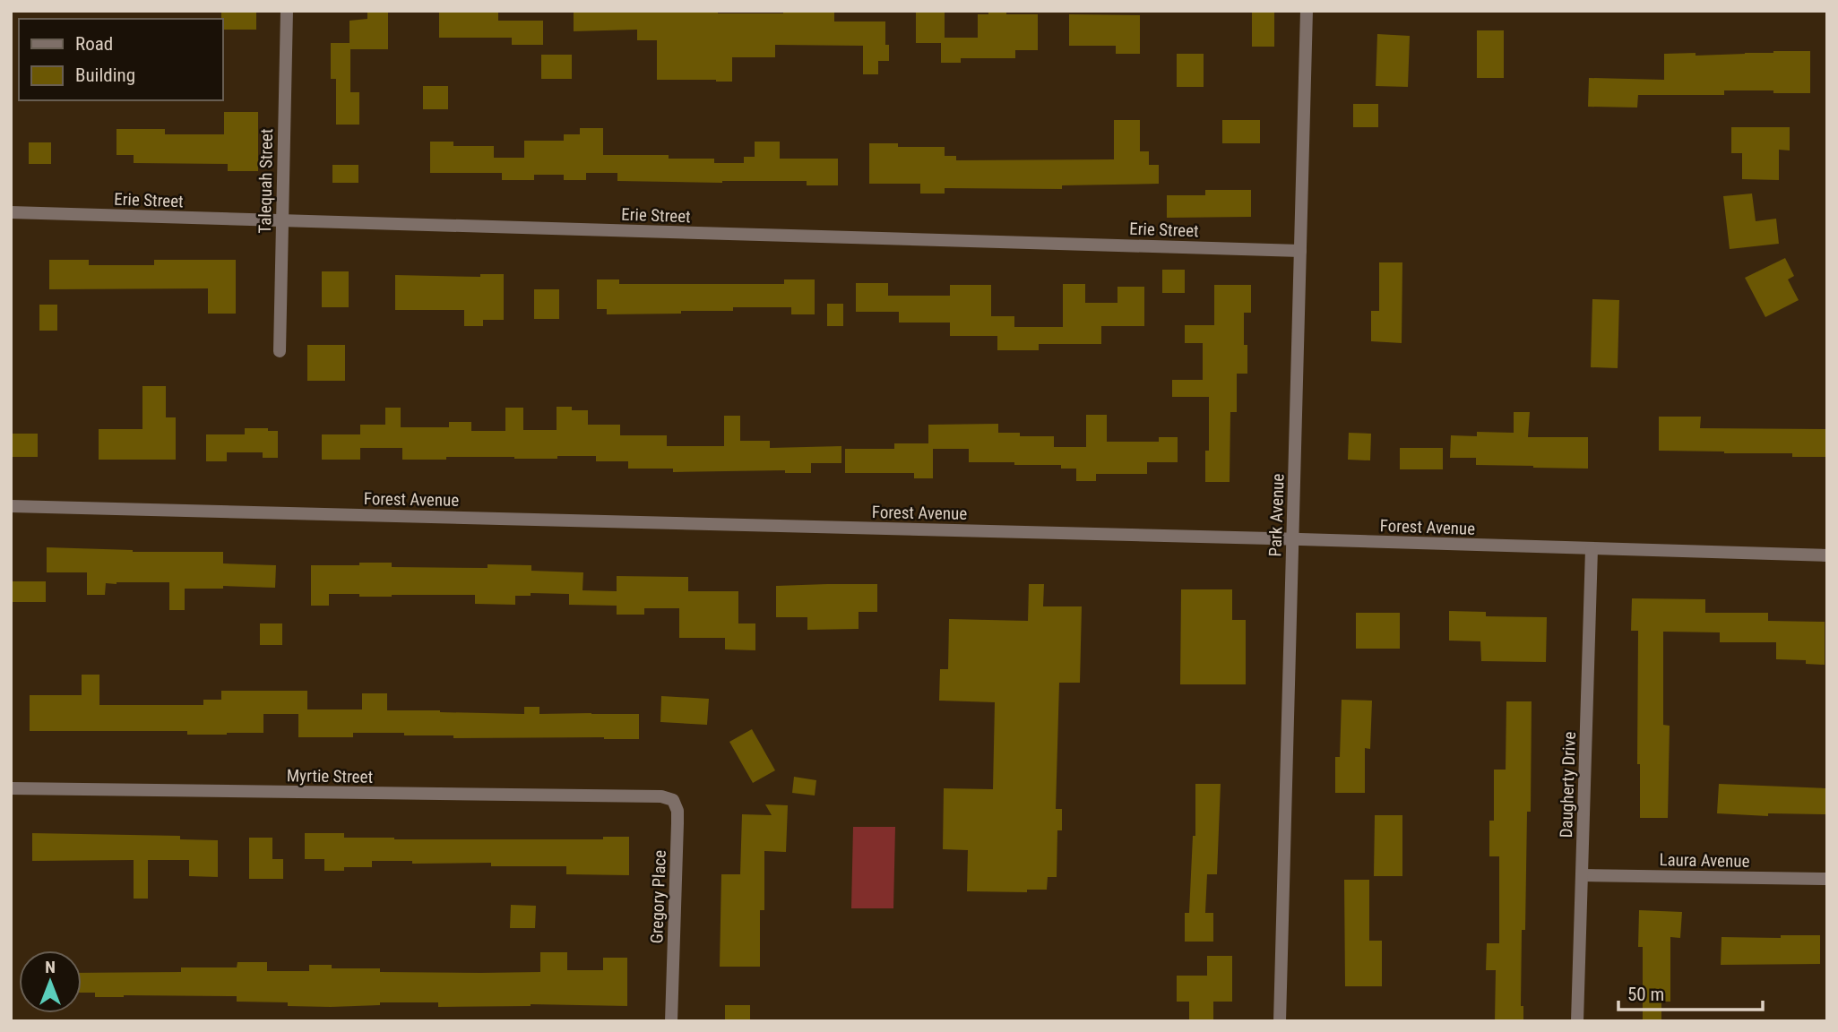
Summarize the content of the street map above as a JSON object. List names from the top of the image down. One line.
{"streets":{"street":["Talequah Street","Erie Street","Forest Avenue","Park Avenue","Myrtie Street","Daugherty Drive","Laura Avenue","Gregory Place"]},"crossings":[["Talequah Street","Erie Street"],["Erie Street","Park Avenue"],["Forest Avenue","Park Avenue"],["Forest Avenue","Daugherty Drive"],["Myrtie Street","Gregory Place"],["Daugherty Drive","Laura Avenue"]],"legend":["Road","Building"],"scale_bar":"50 m","north":"top"}
